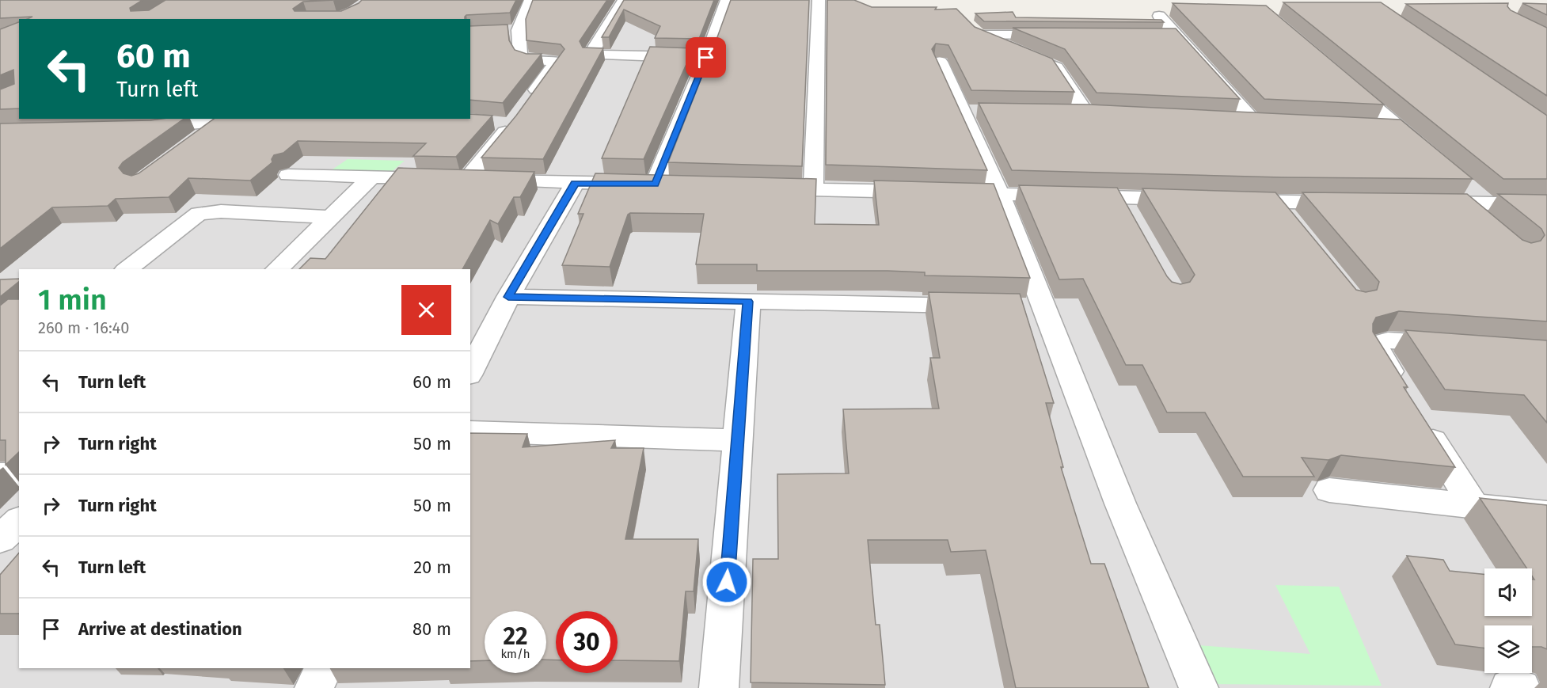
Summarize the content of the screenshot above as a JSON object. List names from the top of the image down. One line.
{"page":{"turn":["60 m","Turn left"],"heading":["1 min","260 m · 16:40"],"list":[{"name":"Turn left","value":"60 m"},{"name":"Turn right","value":"50 m"},{"name":"Turn right","value":"50 m"},{"name":"Turn left","value":"20 m"},{"name":"Arrive at destination","value":"80 m"}],"speed":"22 km/h","limit":"30"}}
